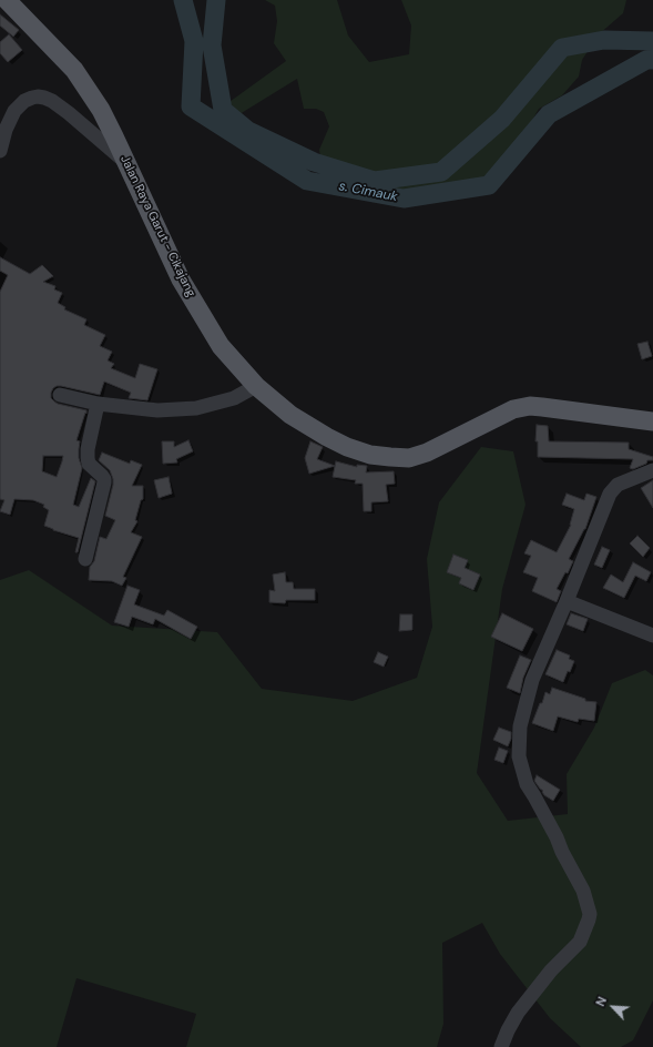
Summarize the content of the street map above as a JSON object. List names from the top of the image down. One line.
{"streets":{"main road":["Jalan Raya Garut - Cikajang"]},"water":["s. Cimauk"],"north":"top left"}
